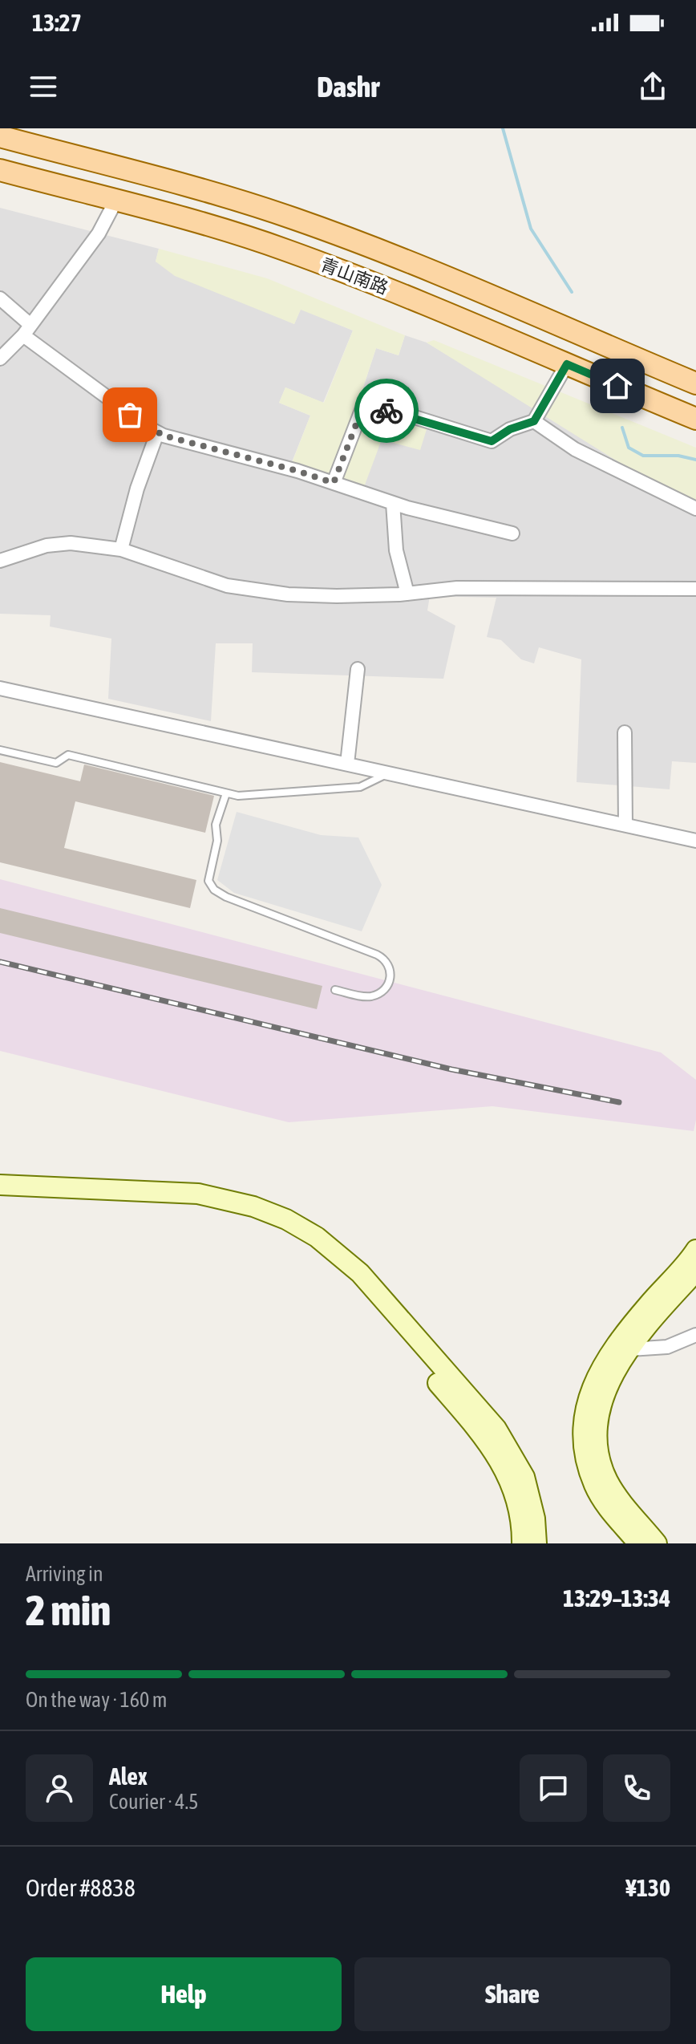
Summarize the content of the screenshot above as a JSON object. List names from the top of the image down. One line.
{"streets":{"main road":["青山南路"]},"page":{"status":"13:27","header":"Dashr","heading":["2 min","Arriving in","13:29–13:34"],"panel":["Alex","Courier · 4.5","Order #8838","¥130"],"bar":"On the way · 160 m","buttons":["Help","Share"]}}
